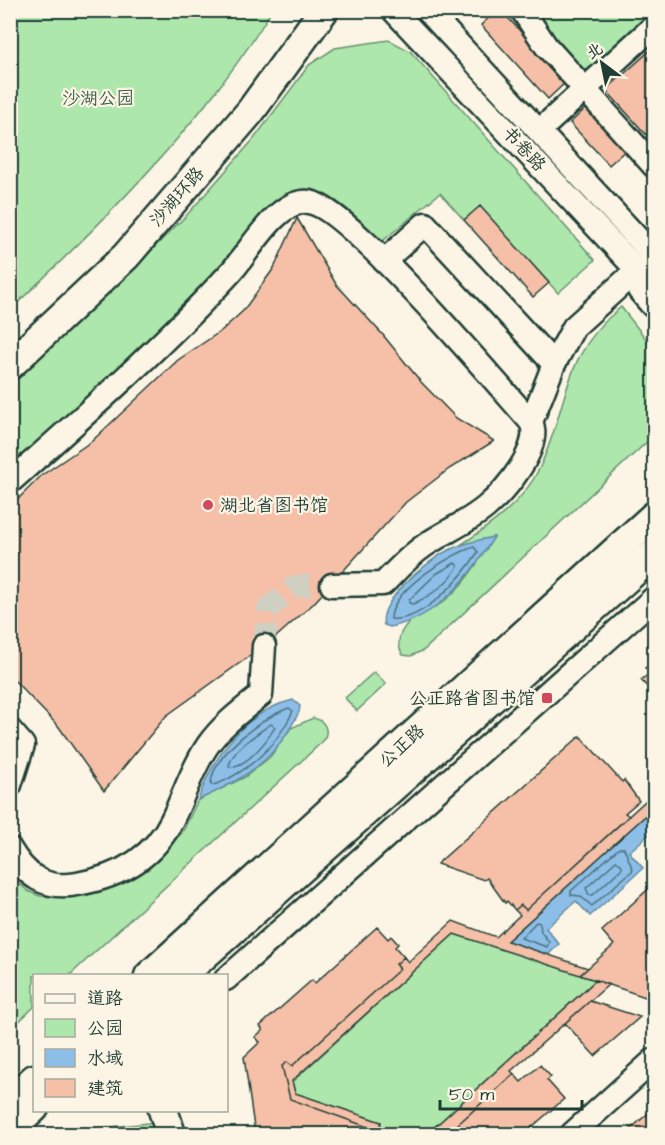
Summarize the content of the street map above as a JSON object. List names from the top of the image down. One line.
{"streets":{"main road":["沙湖环路","公正路"],"street":["书卷路"]},"parks":["沙湖公园"],"places":{"other":["湖北省图书馆"],"transit":["公正路省图书馆"]},"legend":["道路","公园","水域","建筑"],"scale_bar":"50 m","north":"top left"}
